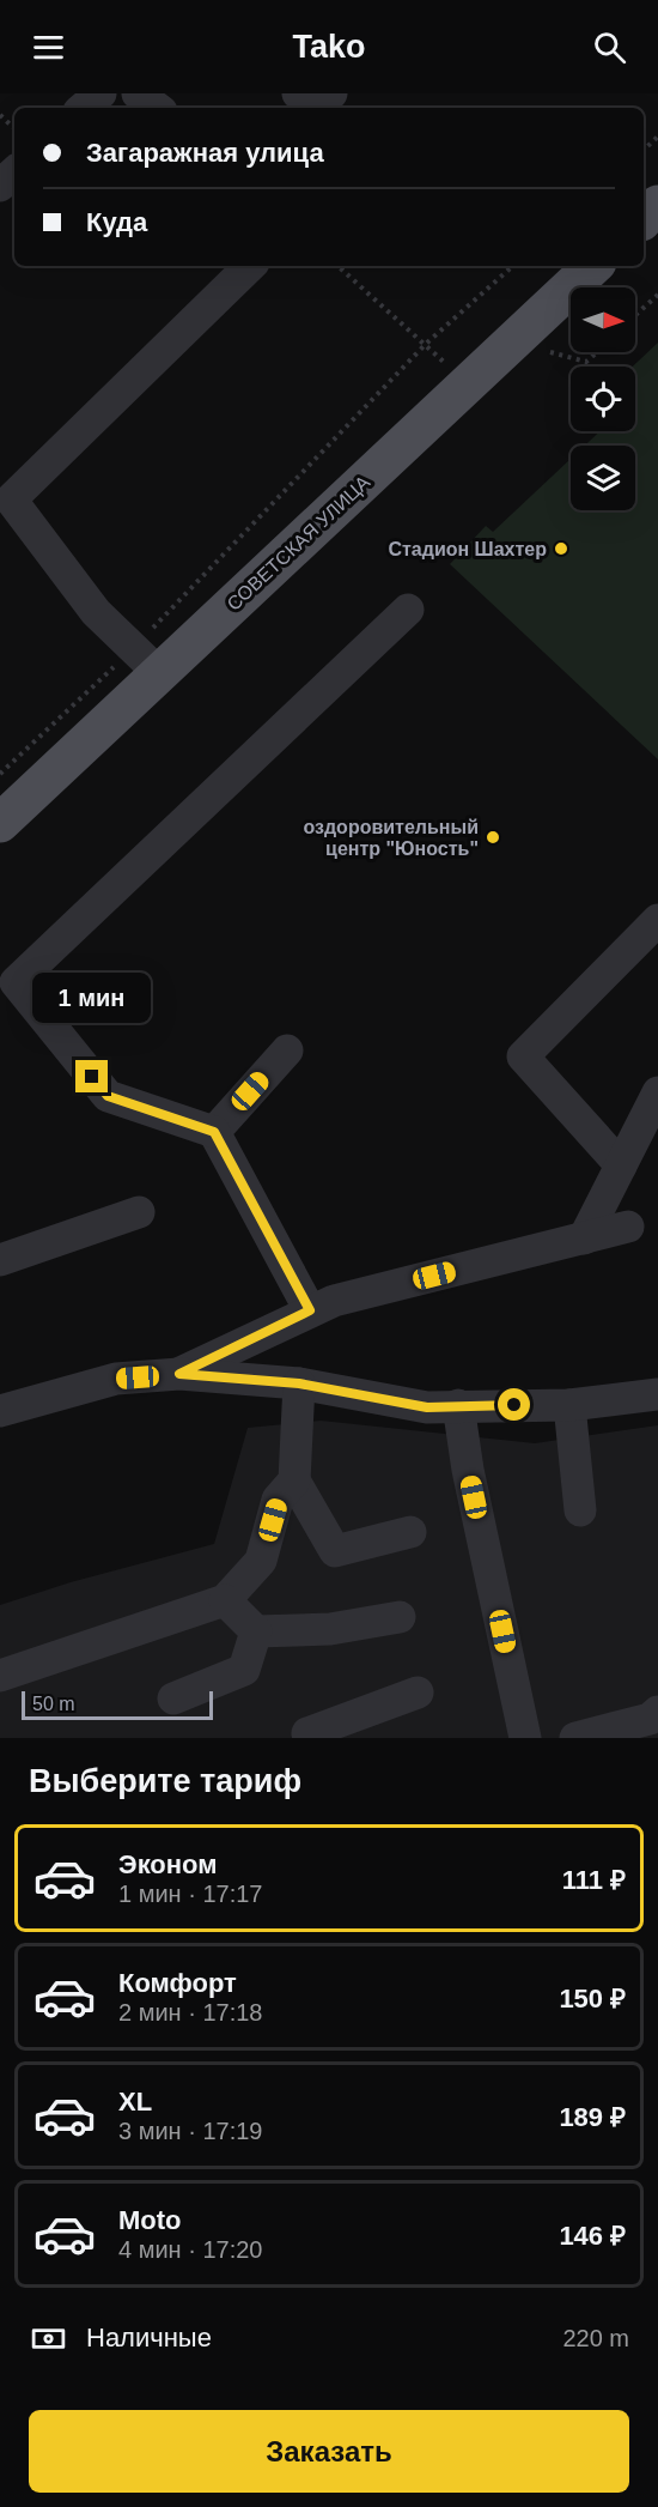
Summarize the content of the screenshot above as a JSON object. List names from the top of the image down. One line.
{"streets":{"main road":["СОВЕТСКАЯ УЛИЦА"]},"places":["Стадион Шахтер","оздоровительный центр \"Юность\""],"scale_bar":"50 m","north":"right","page":{"header":"Tako","banner":["Загаражная улица","Куда"],"bubble":"1 мин","scale":"50 m","heading":"Выберите тариф","list":[{"name":"Эконом","note":"1 мин · 17:17","value":"111 ₽"},{"name":"Комфорт","note":"2 мин · 17:18","value":"150 ₽"},{"name":"XL","note":"3 мин · 17:19","value":"189 ₽"},{"name":"Moto","note":"4 мин · 17:20","value":"146 ₽"}],"pay":["Наличные","220 m"],"buttons":"Заказать"}}
